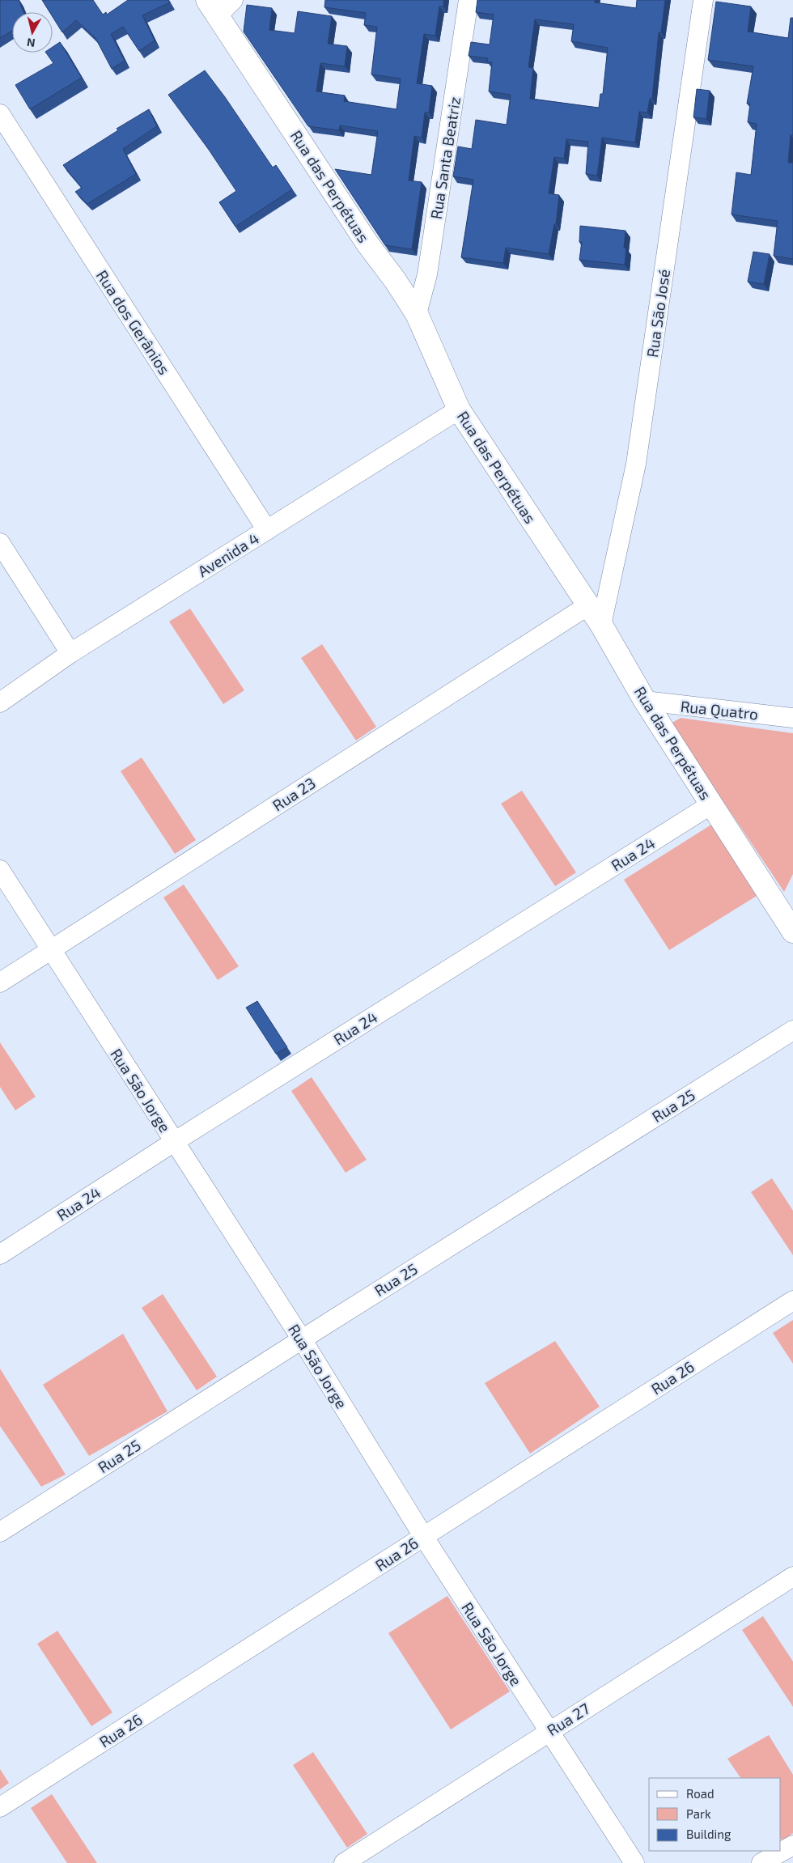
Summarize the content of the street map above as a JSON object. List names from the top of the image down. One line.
{"streets":{"street":["Rua Santa Beatriz","Rua das Perpétuas","Rua São José","Rua dos Gerânios","Avenida 4","Rua Quatro","Rua 23","Rua 24","Rua São Jorge","Rua 25","Rua 26","Rua 27"]},"crossings":[["Rua Santa Beatriz","Rua das Perpétuas"],["Rua das Perpétuas","Rua São José"],["Rua das Perpétuas","Avenida 4"],["Rua das Perpétuas","Rua Quatro"],["Rua das Perpétuas","Rua 23"],["Rua das Perpétuas","Rua 24"],["Rua dos Gerânios","Avenida 4"],["Rua 23","Rua São Jorge"],["Rua 24","Rua São Jorge"],["Rua São Jorge","Rua 25"],["Rua São Jorge","Rua 26"],["Rua São Jorge","Rua 27"]],"legend":["Road","Park","Building"],"north":"bottom"}
